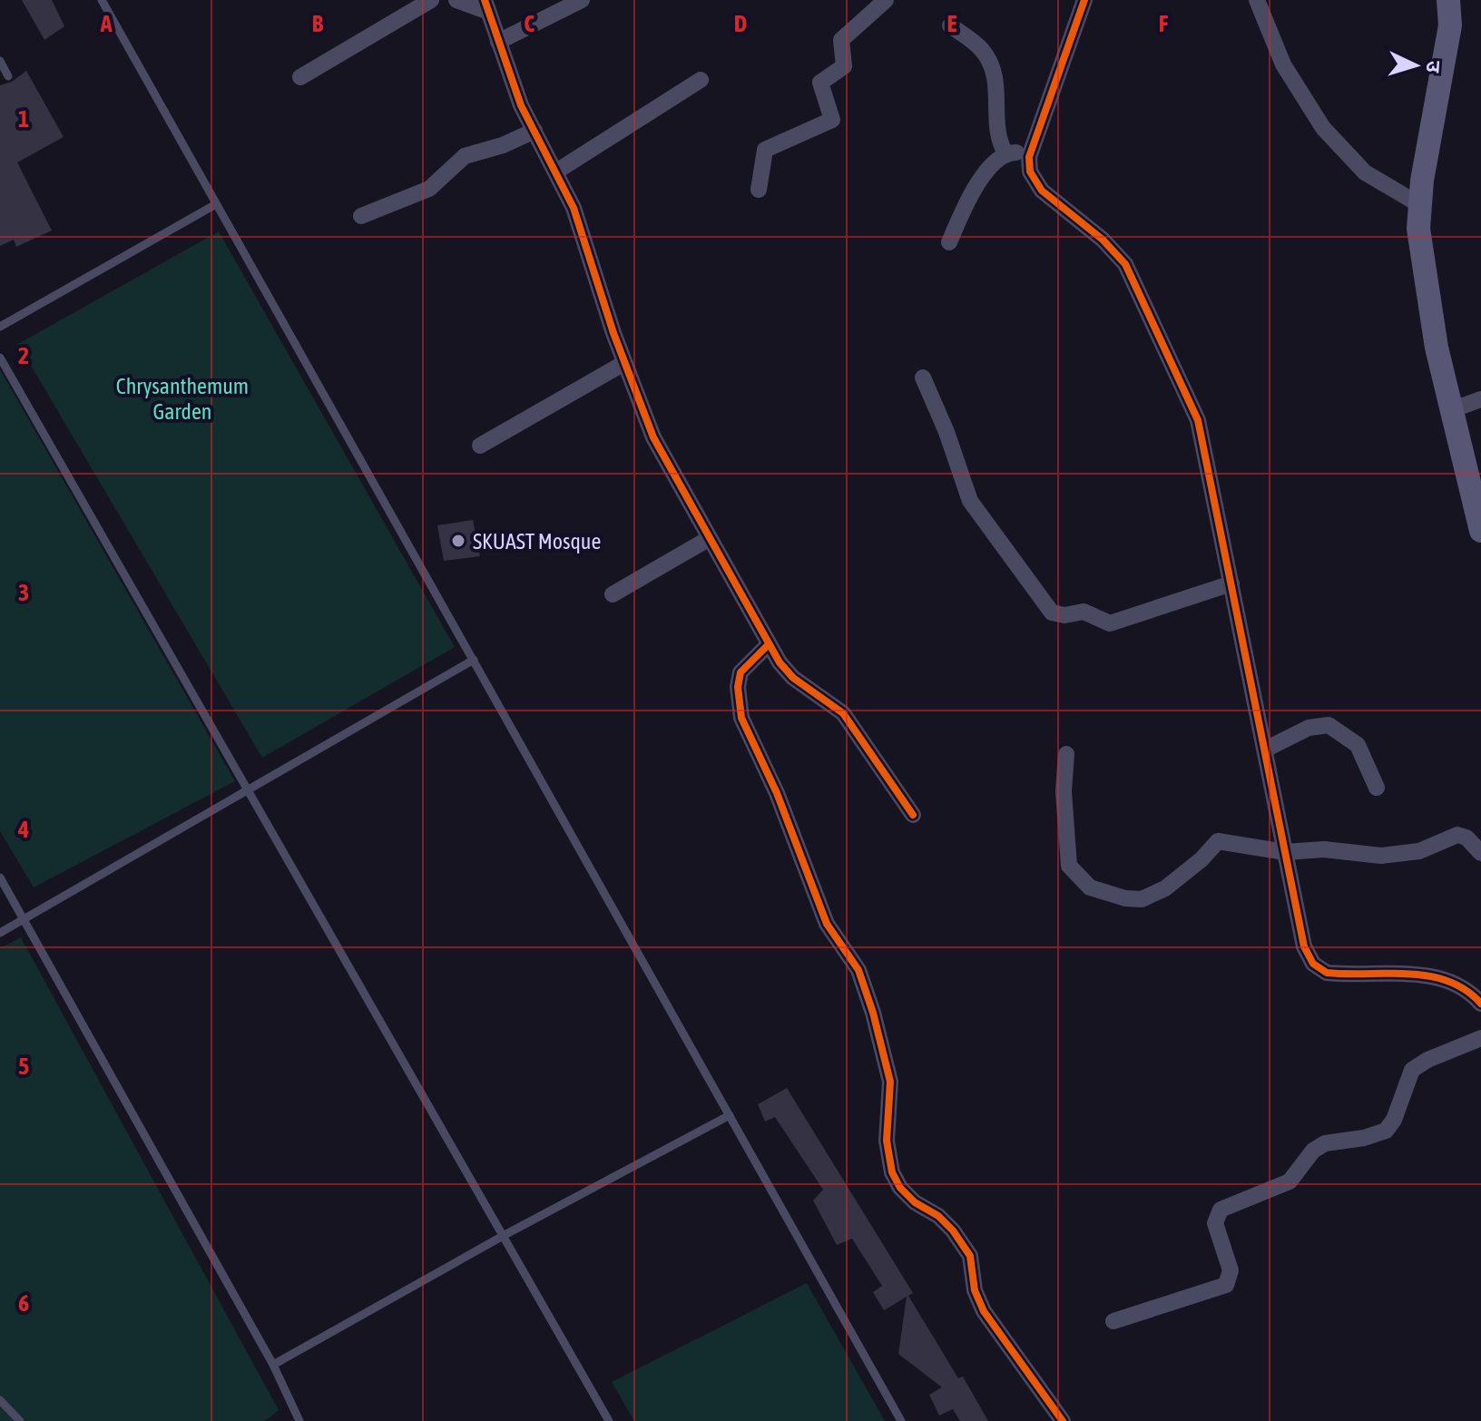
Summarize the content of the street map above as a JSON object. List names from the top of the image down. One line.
{"parks":["Chrysanthemum Garden"],"places":["SKUAST Mosque"],"north":"right","grid":{"columns":["A","B","C","D","E","F"],"rows":["1","2","3","4","5","6"]}}
